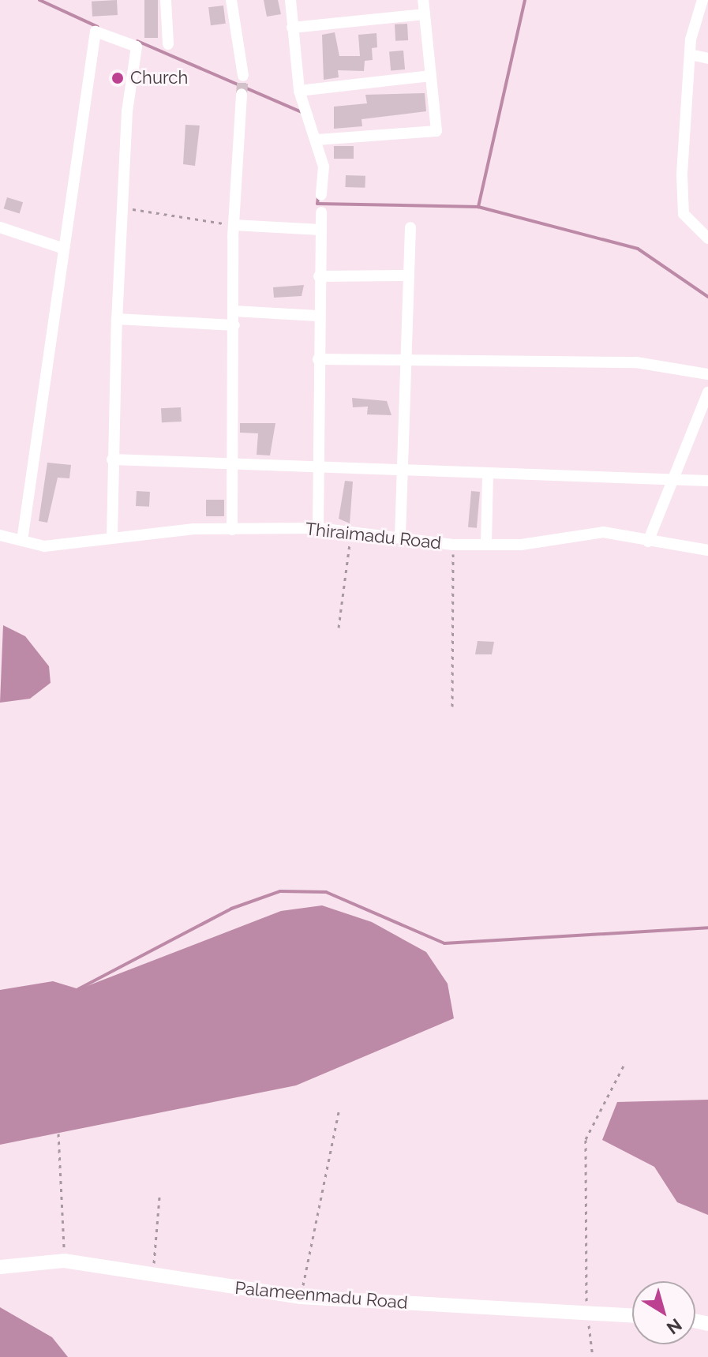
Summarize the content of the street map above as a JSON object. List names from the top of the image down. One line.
{"streets":{"street":["Thiraimadu Road","Palameenmadu Road"]},"places":["Church"],"north":"bottom right"}
